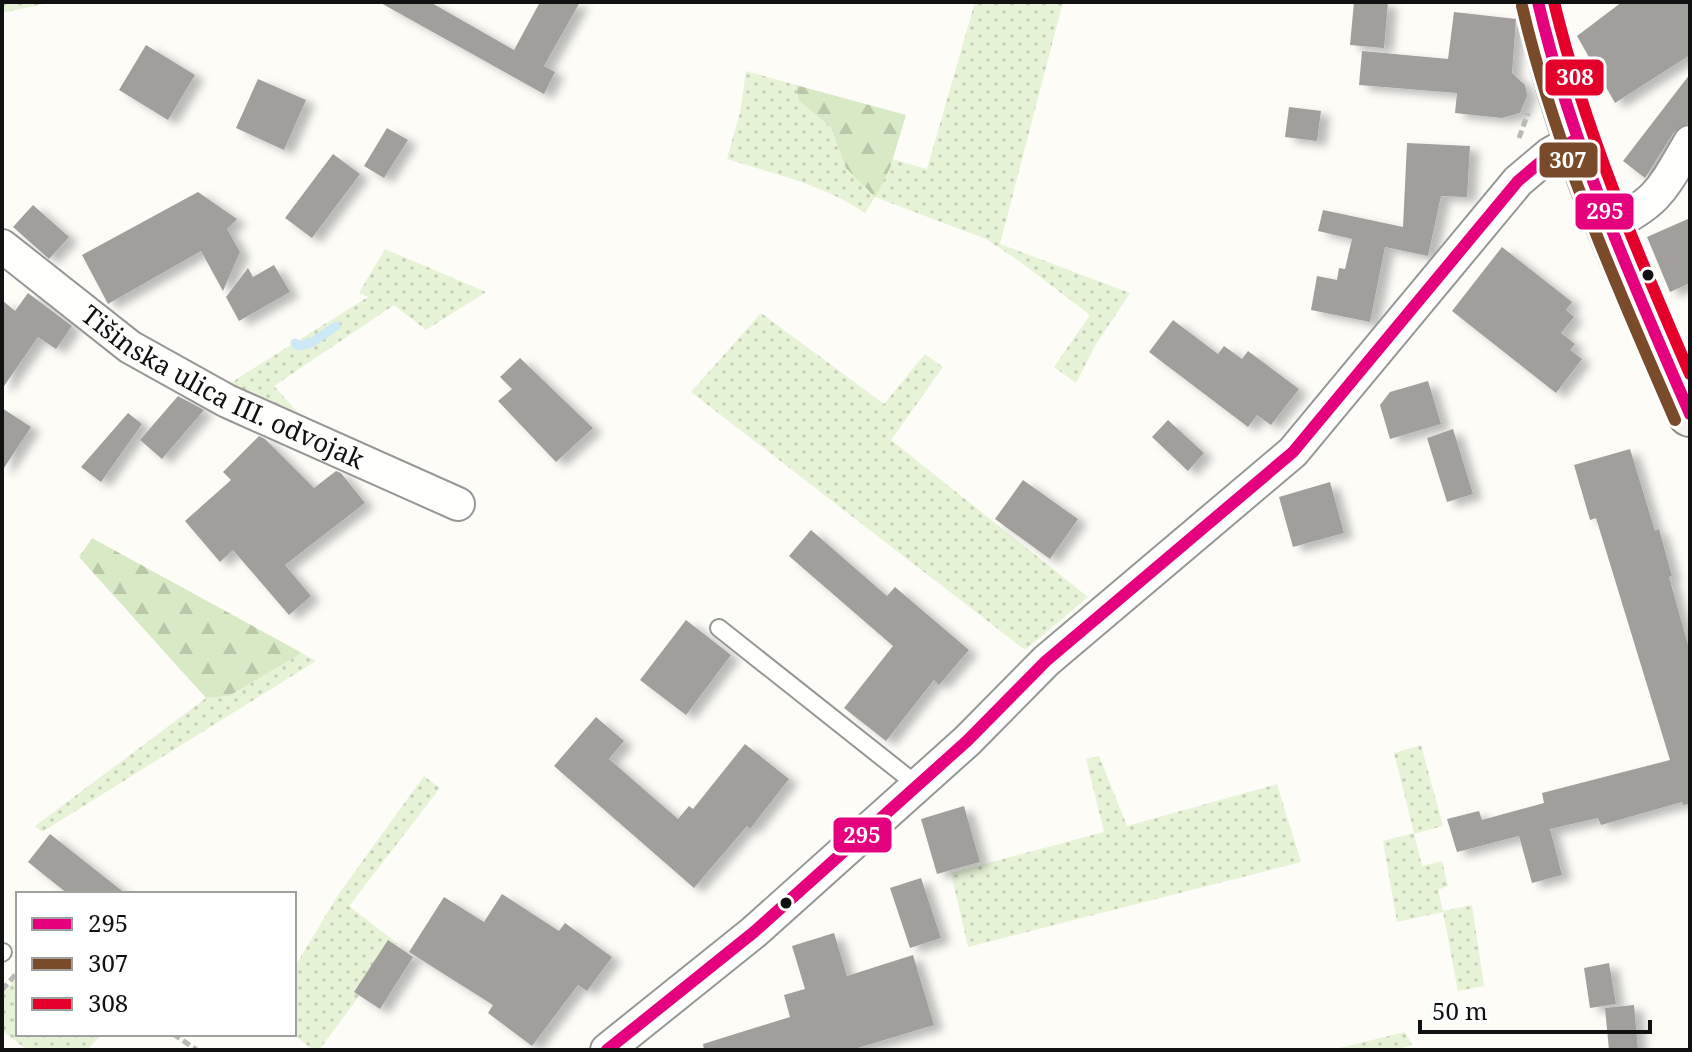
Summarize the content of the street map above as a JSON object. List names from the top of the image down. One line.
{"streets":{"street":["Tišinska ulica III. odvojak"]},"lines":["transit line 295","transit line 308","transit line 307"],"legend":["295","307","308"],"scale_bar":"50 m"}
